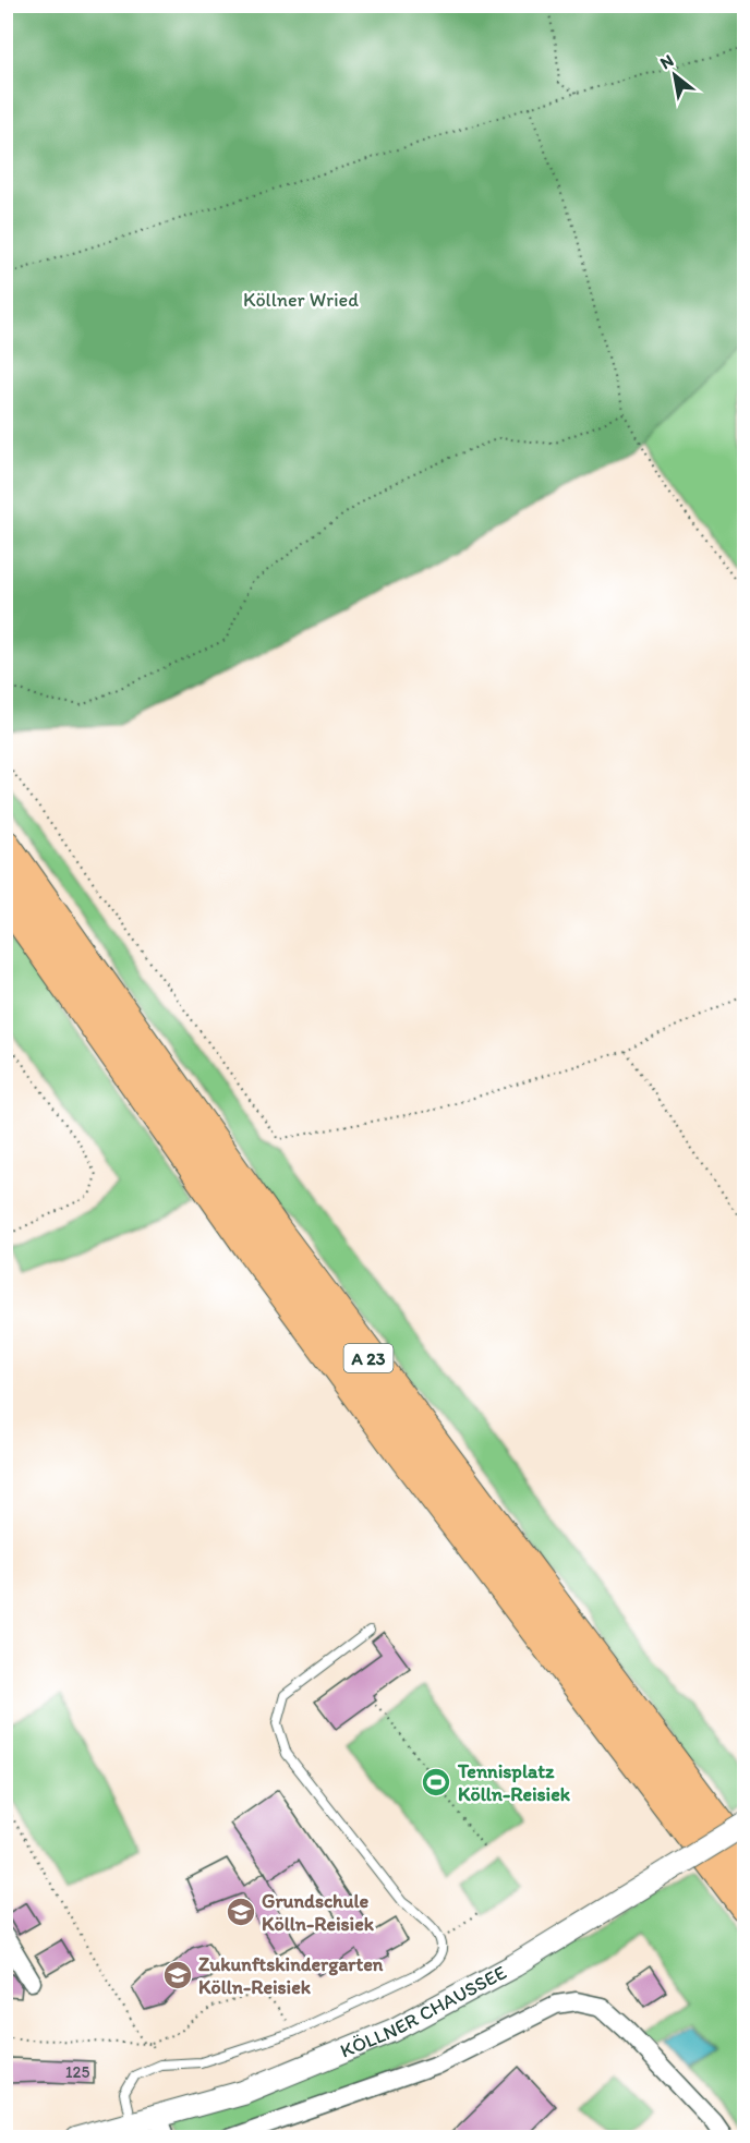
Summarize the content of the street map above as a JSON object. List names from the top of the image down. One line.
{"streets":{"highway":["A 23"],"street":["KÖLLNER CHAUSSEE"]},"parks":["Köllner Wried"],"places":{"sports":["Tennisplatz Kölln-Reisiek"],"school or university":["Grundschule Kölln-Reisiek","Zukunftskindergarten Kölln-Reisiek"]},"house_numbers":["125"],"north":"top left"}
